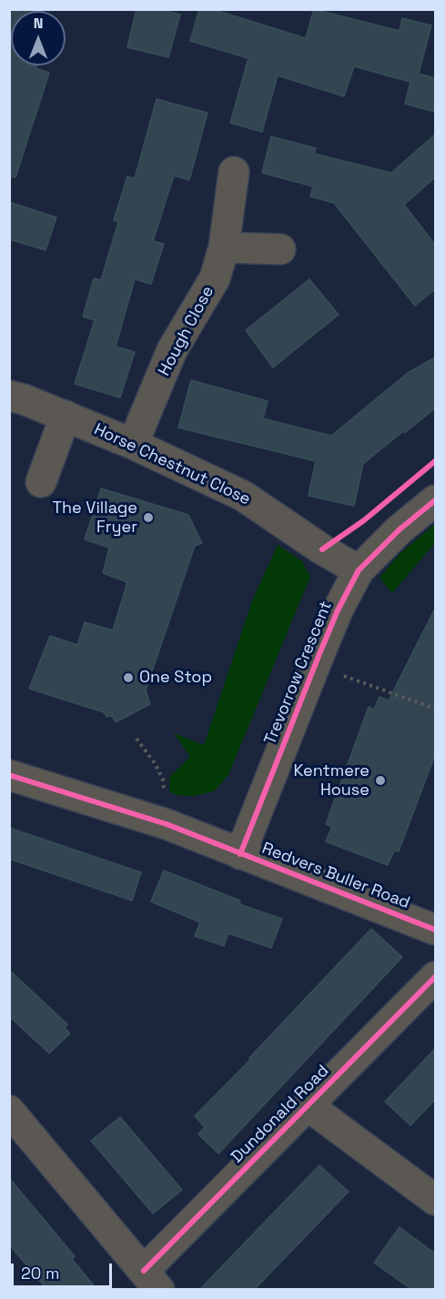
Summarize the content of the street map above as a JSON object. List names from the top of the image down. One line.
{"streets":{"street":["Hough Close","Horse Chestnut Close","Trevorrow Crescent","Redvers Buller Road","Dundonald Road"]},"crossings":[["Hough Close","Horse Chestnut Close"],["Horse Chestnut Close","Trevorrow Crescent"],["Trevorrow Crescent","Redvers Buller Road"]],"places":["The Village Fryer","One Stop","Kentmere House"],"scale_bar":"20 m","north":"top"}
